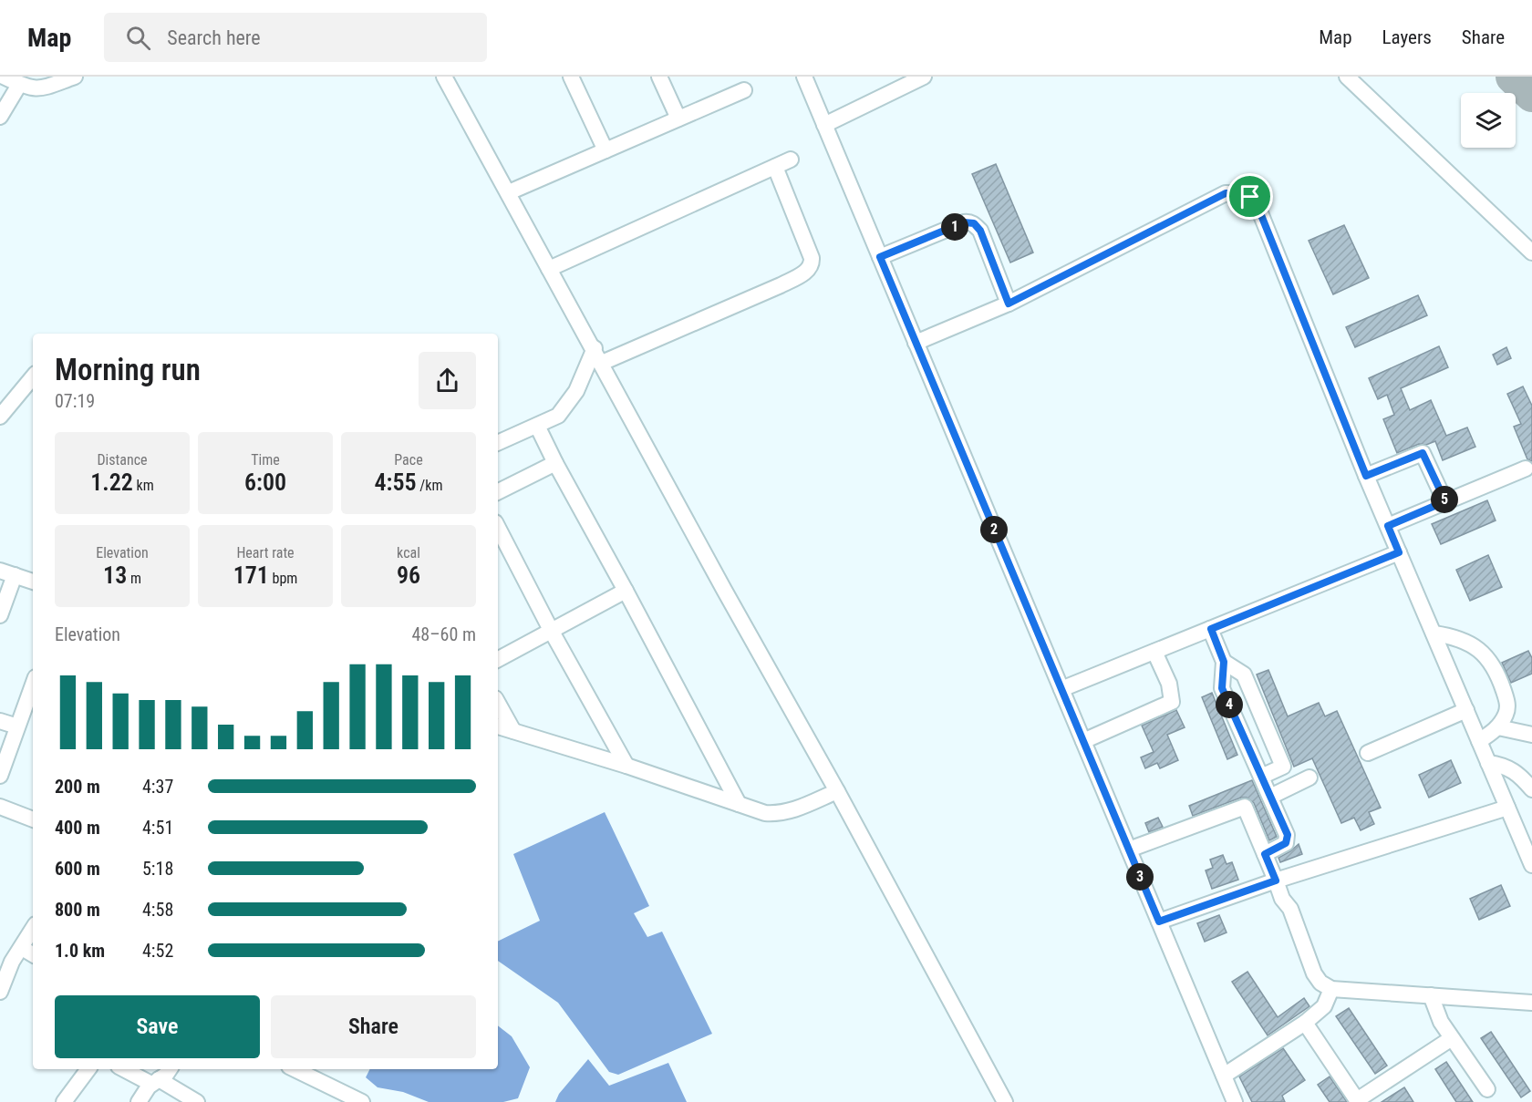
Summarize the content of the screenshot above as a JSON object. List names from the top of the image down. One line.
{"page":{"header":"Map","search":"Search here","nav":["Map","Layers","Share"],"pins":["1","5","2","4","3"],"heading":["Morning run","07:19"],"stats":[["Distance","1.22 km"],["Time","6:00"],["Pace","4:55 /km"],["Elevation","13 m"],["Heart rate","171 bpm"],["kcal","96"]],"chart":["Elevation","48–60 m"],"list":[{"name":"200 m","note":"4:37"},{"name":"400 m","note":"4:51"},{"name":"600 m","note":"5:18"},{"name":"800 m","note":"4:58"},{"name":"1.0 km","note":"4:52"}],"buttons":["Save","Share"]}}
